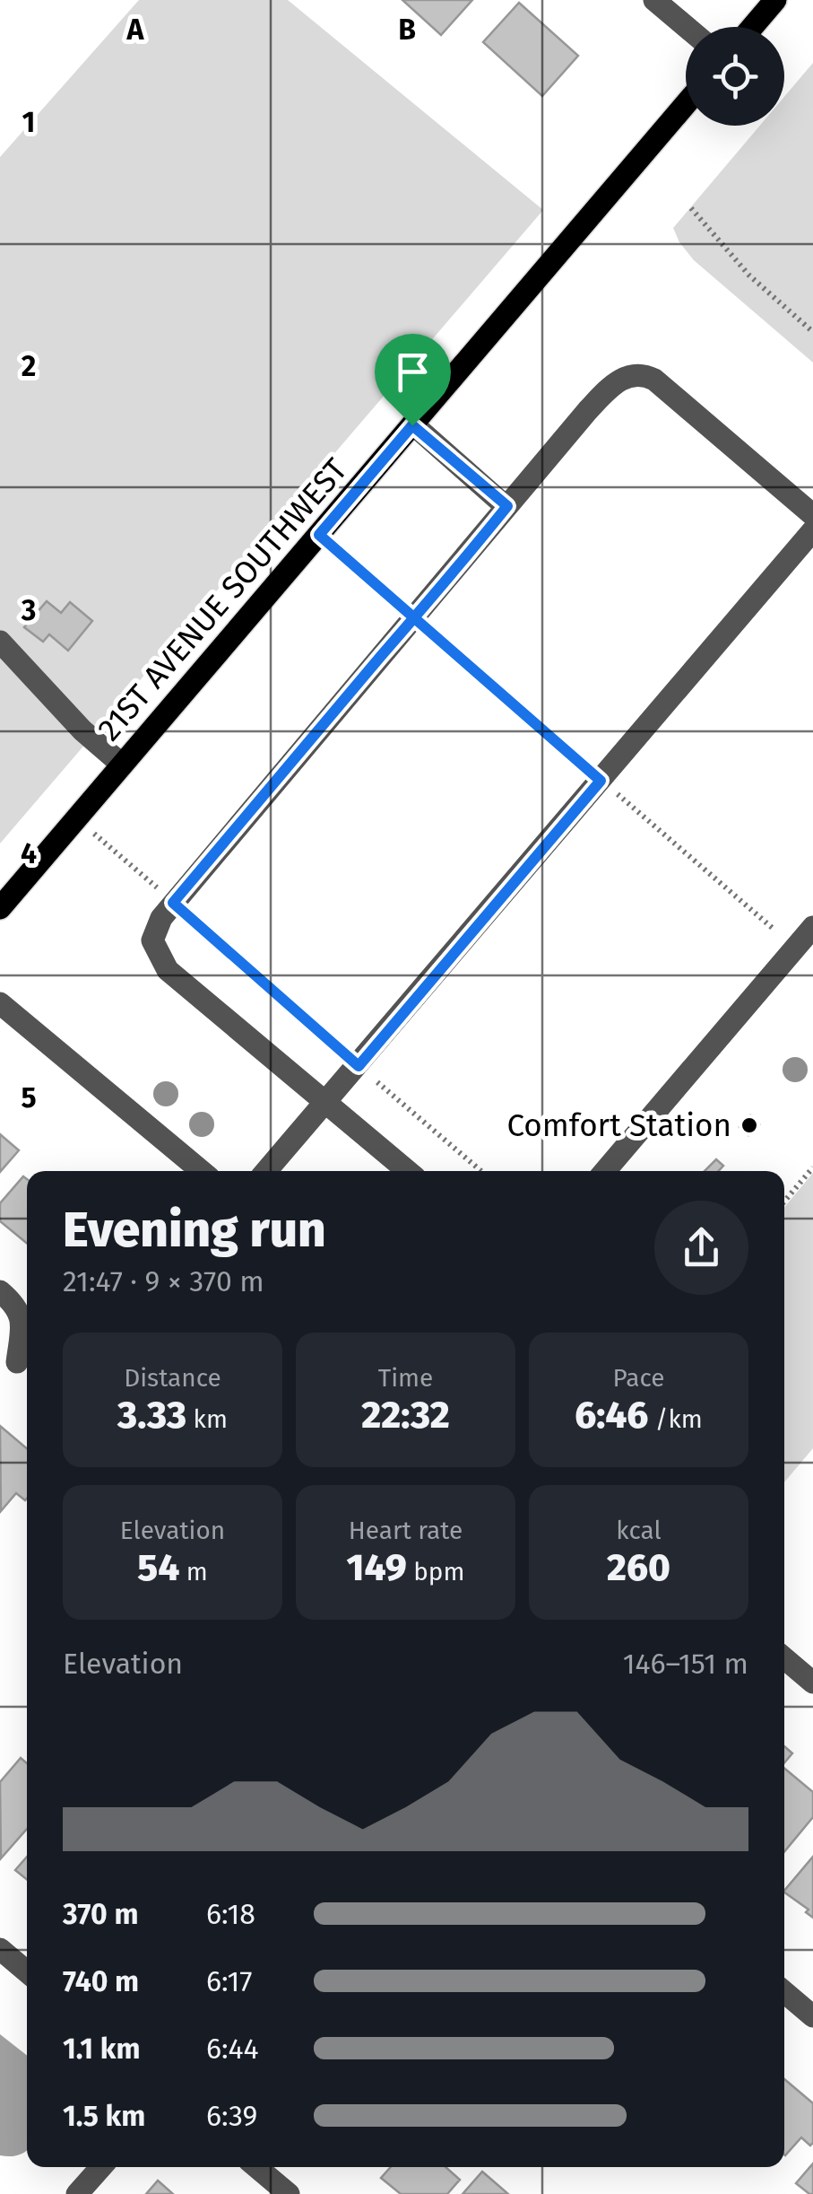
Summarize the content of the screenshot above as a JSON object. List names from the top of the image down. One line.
{"streets":{"main road":["21ST AVENUE SOUTHWEST"]},"places":["Comfort Station"],"page":{"heading":["Evening run","21:47 · 9 × 370 m"],"stats":[["Distance","3.33 km"],["Time","22:32"],["Pace","6:46 /km"],["Elevation","54 m"],["Heart rate","149 bpm"],["kcal","260"]],"chart":["Elevation","146–151 m"],"list":[{"name":"370 m","note":"6:18"},{"name":"740 m","note":"6:17"},{"name":"1.1 km","note":"6:44"},{"name":"1.5 km","note":"6:39"}]},"grid":{"columns":["A","B"],"rows":["1","2","3","4","5"]}}
